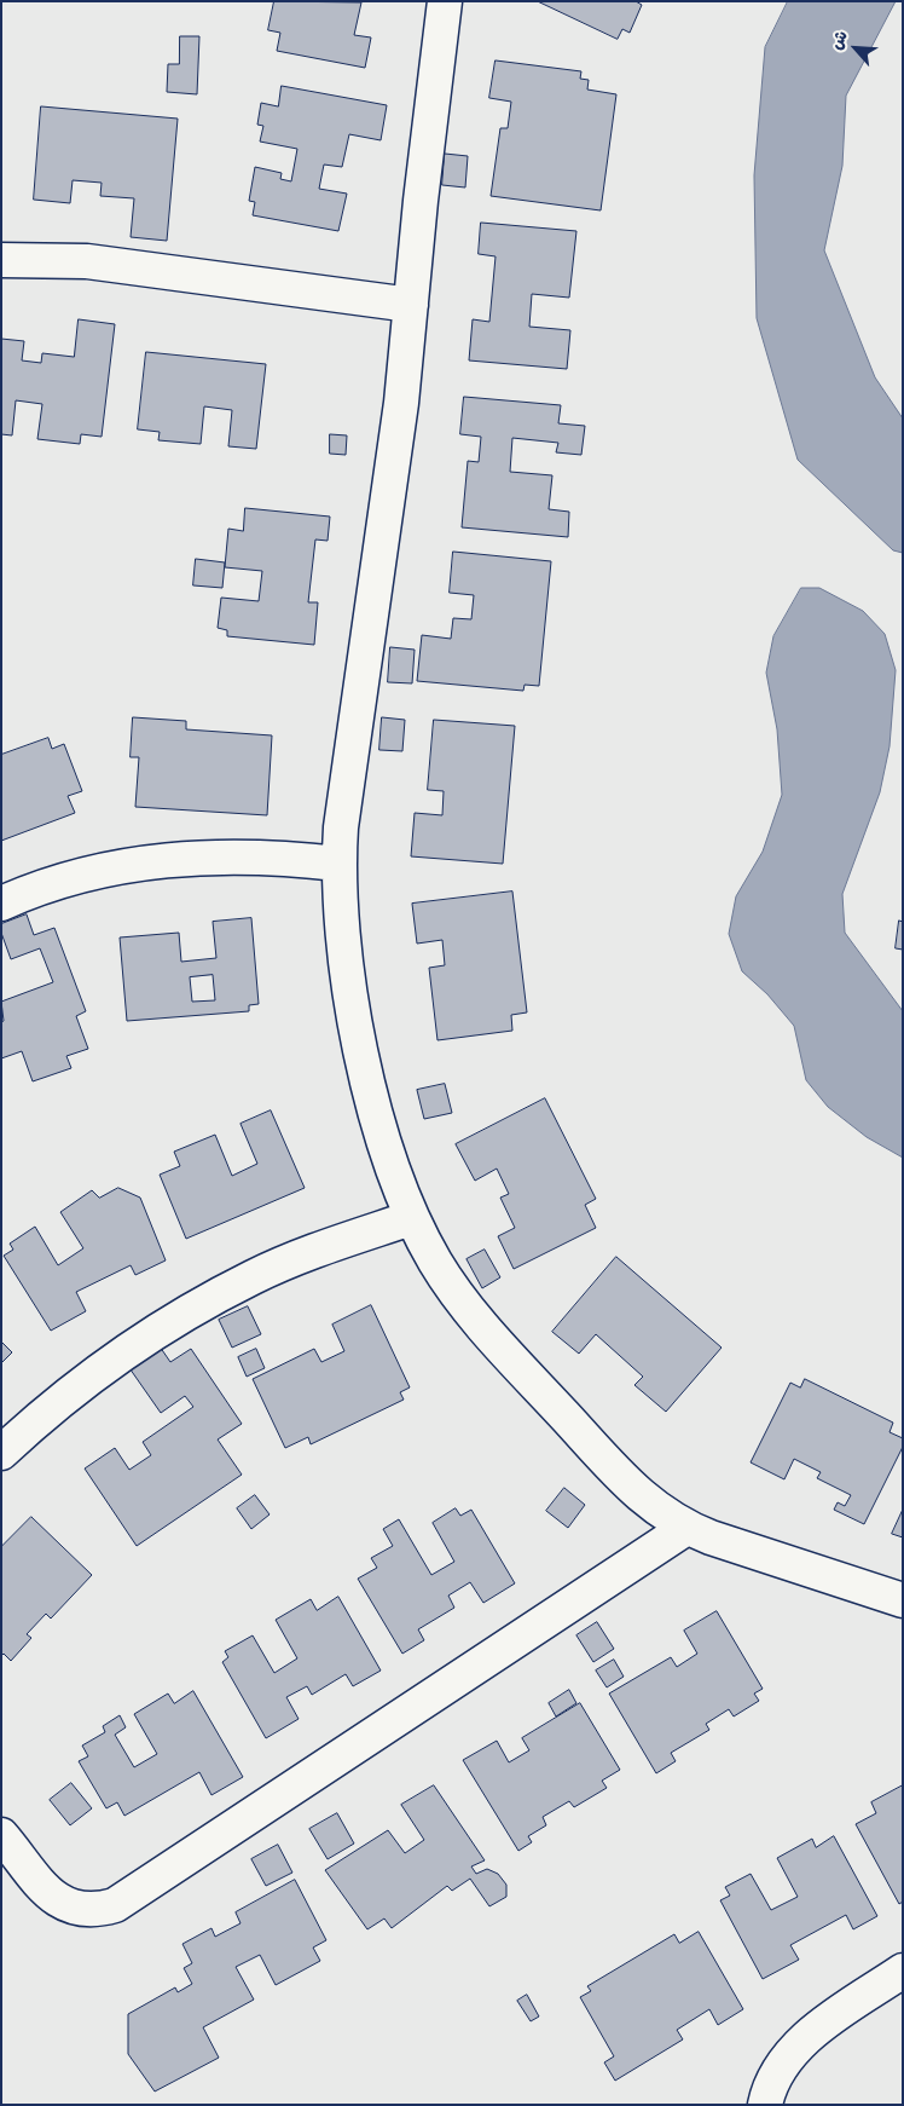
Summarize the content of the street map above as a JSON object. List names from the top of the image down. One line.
{"north":"top left"}
